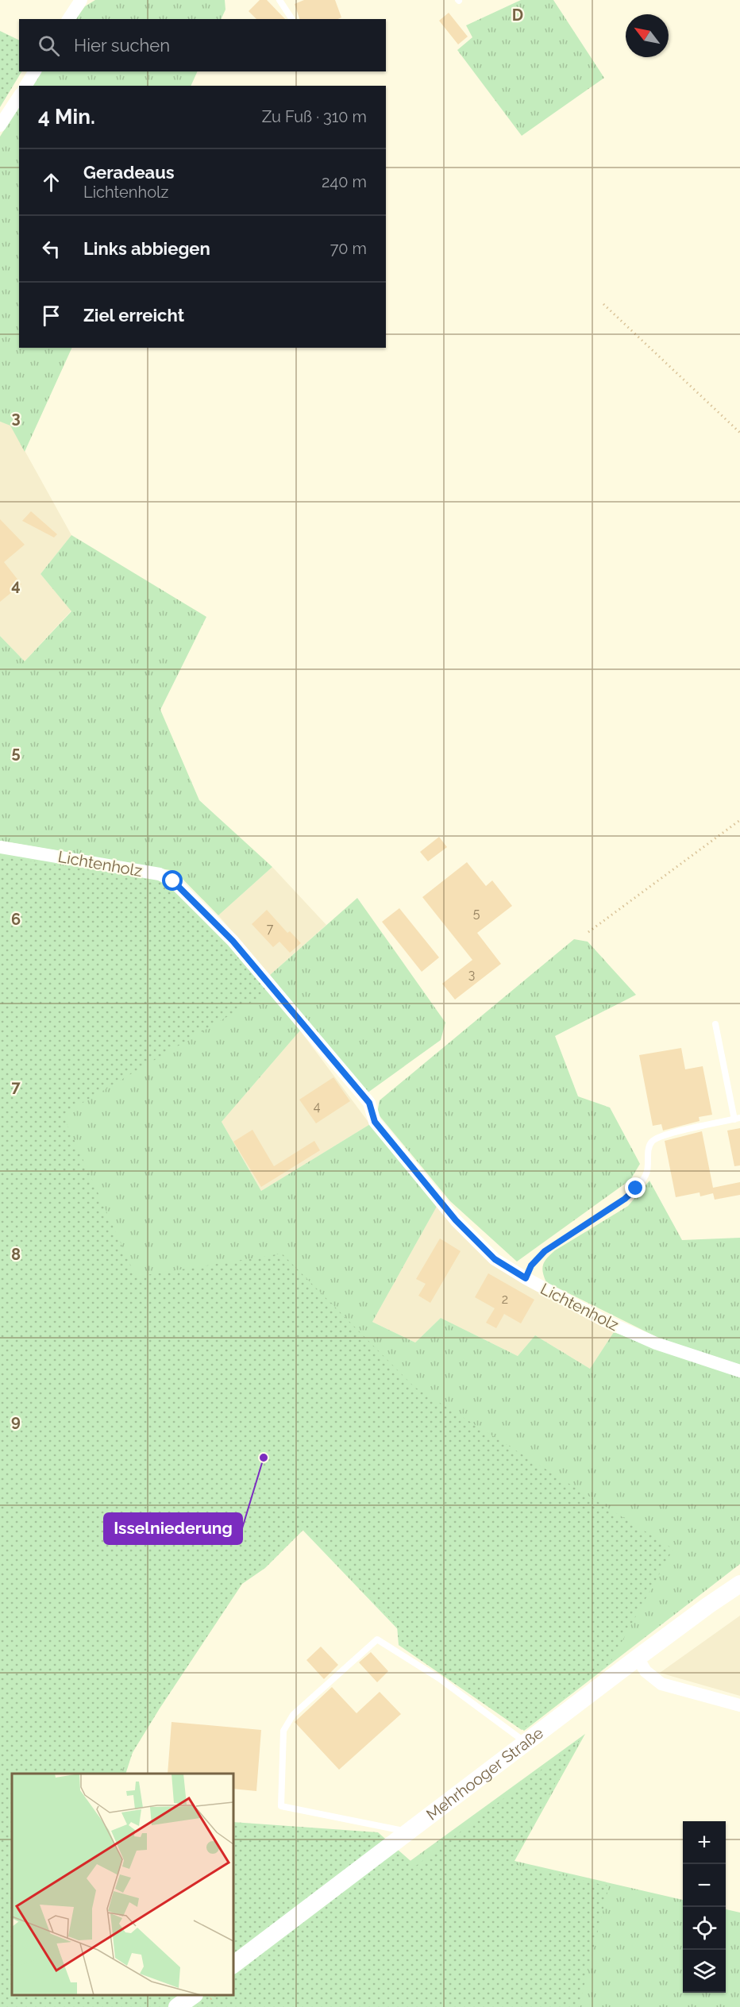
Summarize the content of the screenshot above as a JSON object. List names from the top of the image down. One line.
{"streets":{"main road":["Mehrhooger Straße"],"street":["Lichtenholz"]},"places":["Isselniederung"],"house_numbers":["5","7","3","4","2"],"north":"top left","page":{"search":"Hier suchen","heading":["4 Min.","Zu Fuß · 310 m"],"list":[["Geradeaus","Lichtenholz","240 m"],["Links abbiegen","70 m"],"Ziel erreicht"],"map_buttons":["+","−"]},"grid":{"columns":["D"],"rows":["3","4","5","6","7","8","9"]}}
